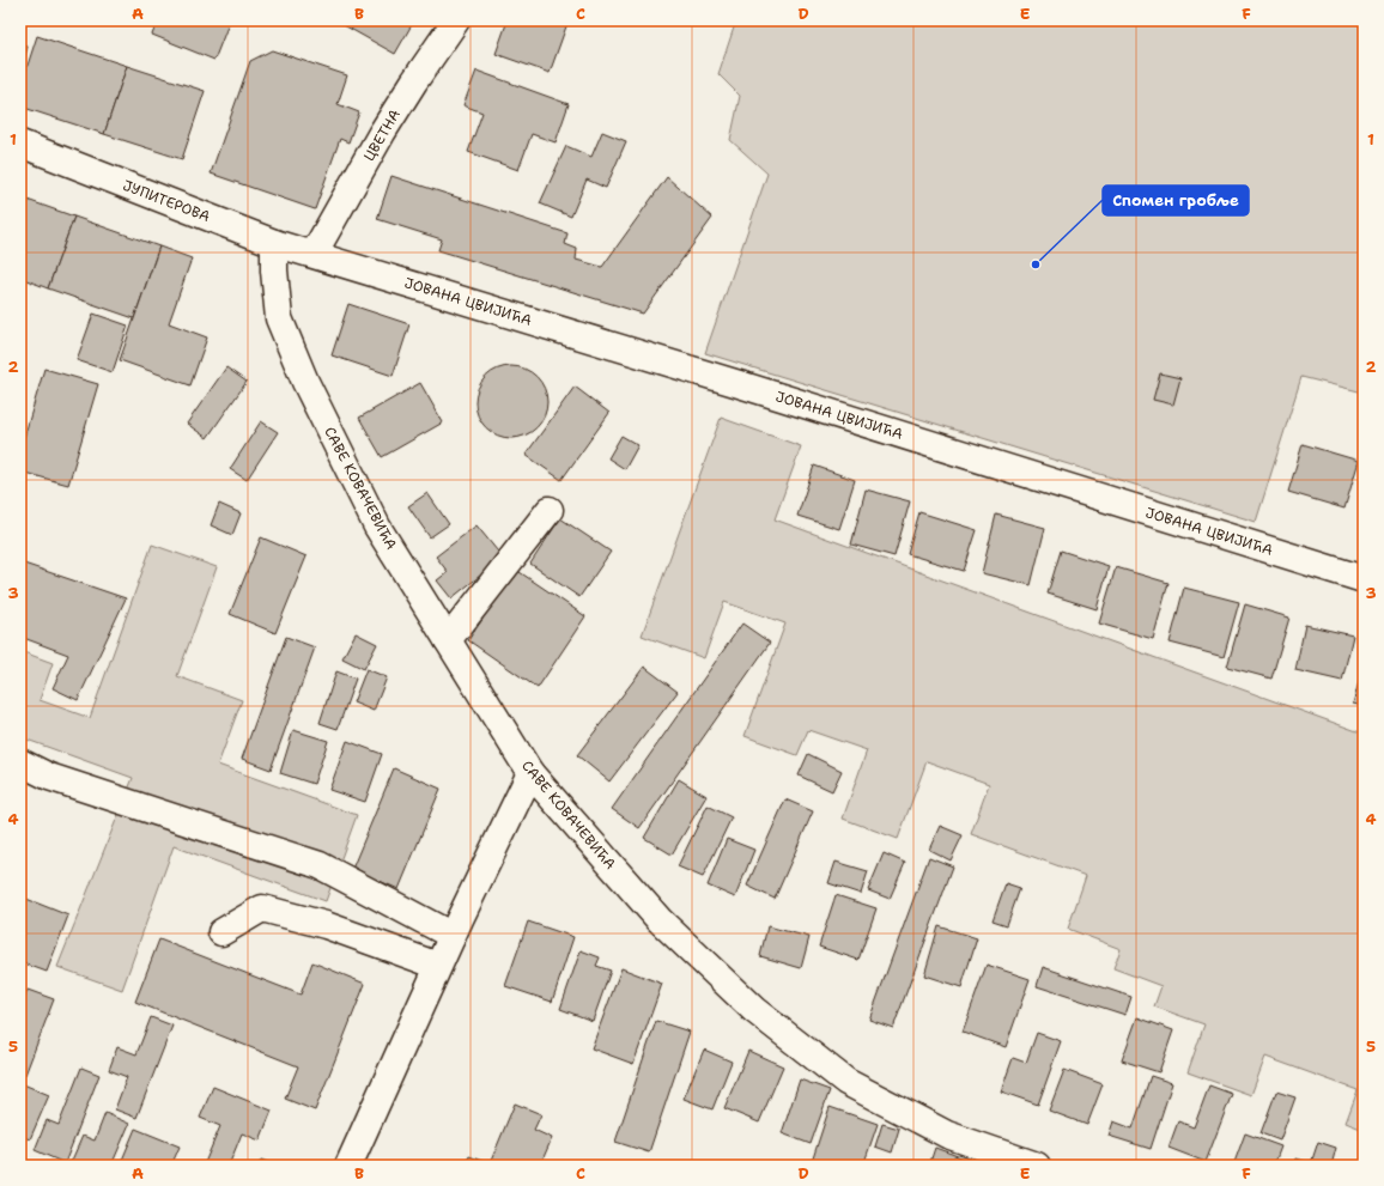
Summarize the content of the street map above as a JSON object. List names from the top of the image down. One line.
{"streets":{"street":["ЦВЕТНА","ЈУПИТЕРОВА","ЈОВАНА ЦВИЈИЋА","САВЕ КОВАЧЕВИЋА"]},"crossings":[["ЦВЕТНА","ЈУПИТЕРОВА"],["ЦВЕТНА","ЈОВАНА ЦВИЈИЋА"],["ЈУПИТЕРОВА","ЈОВАНА ЦВИЈИЋА"],["ЈУПИТЕРОВА","САВЕ КОВАЧЕВИЋА"]],"places":["Спомен гробље"],"grid":{"columns":["A","B","C","D","E","F"],"rows":["1","2","3","4","5"]}}
